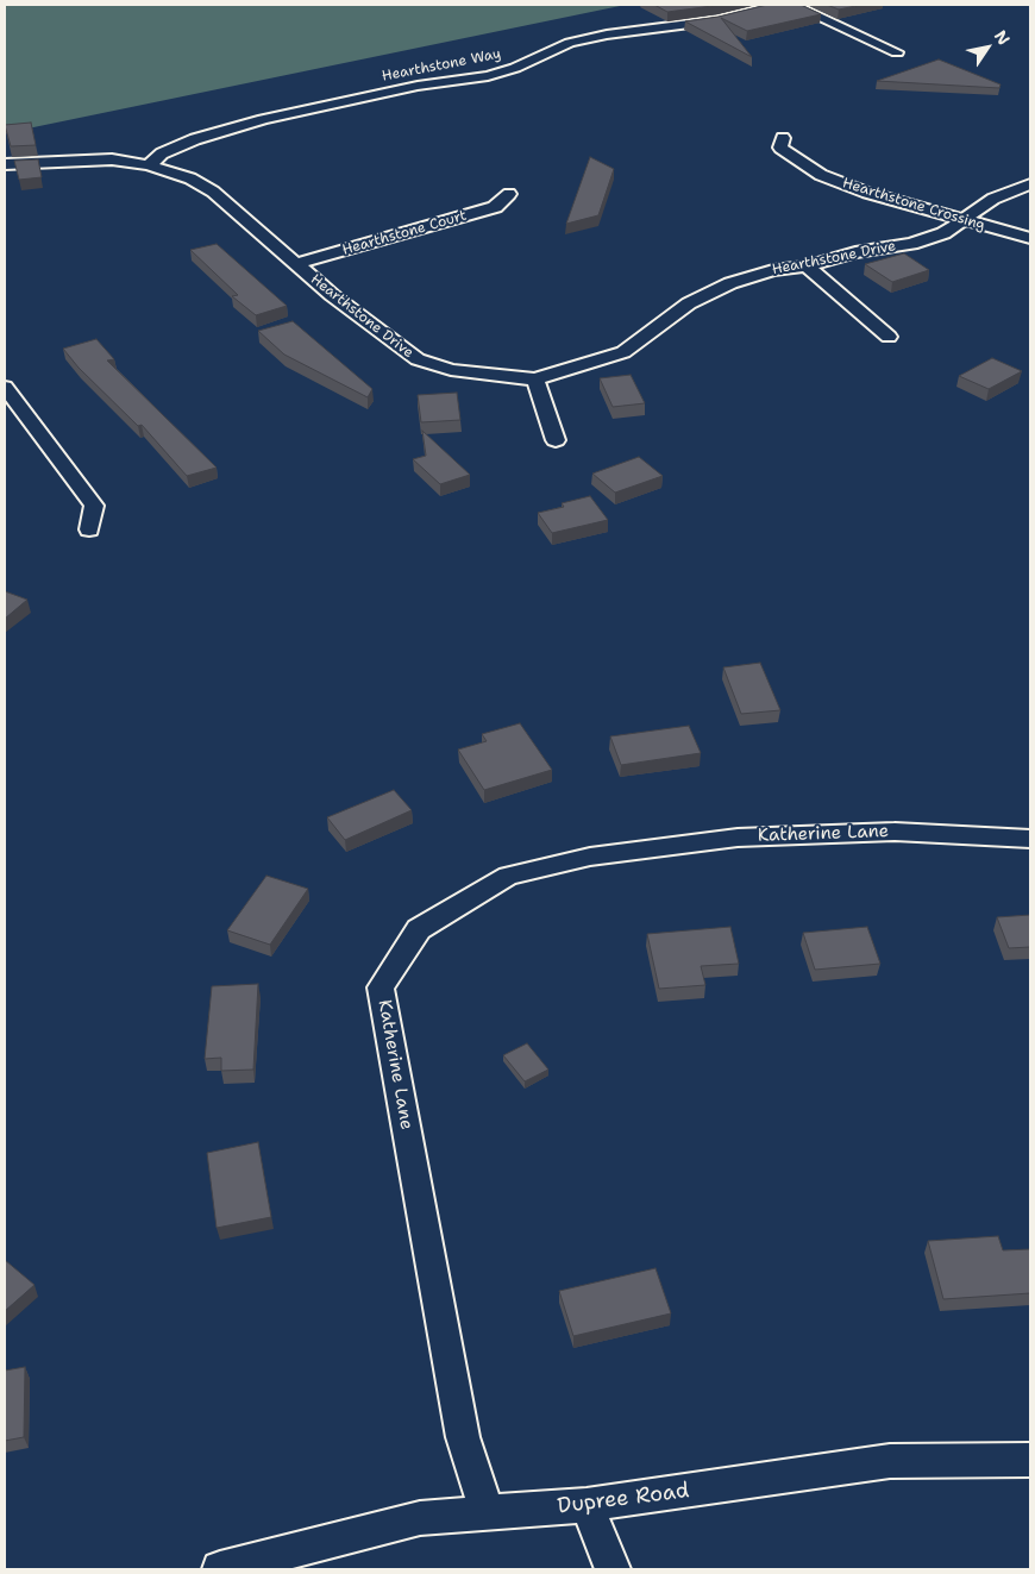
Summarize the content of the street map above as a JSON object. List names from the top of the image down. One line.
{"streets":{"street":["Hearthstone Way","Hearthstone Crossing","Hearthstone Court","Hearthstone Drive","Katherine Lane","Dupree Road"]},"crossings":[["Hearthstone Way","Hearthstone Drive"],["Hearthstone Crossing","Hearthstone Drive"],["Hearthstone Court","Hearthstone Drive"],["Katherine Lane","Dupree Road"]],"north":"top right"}
